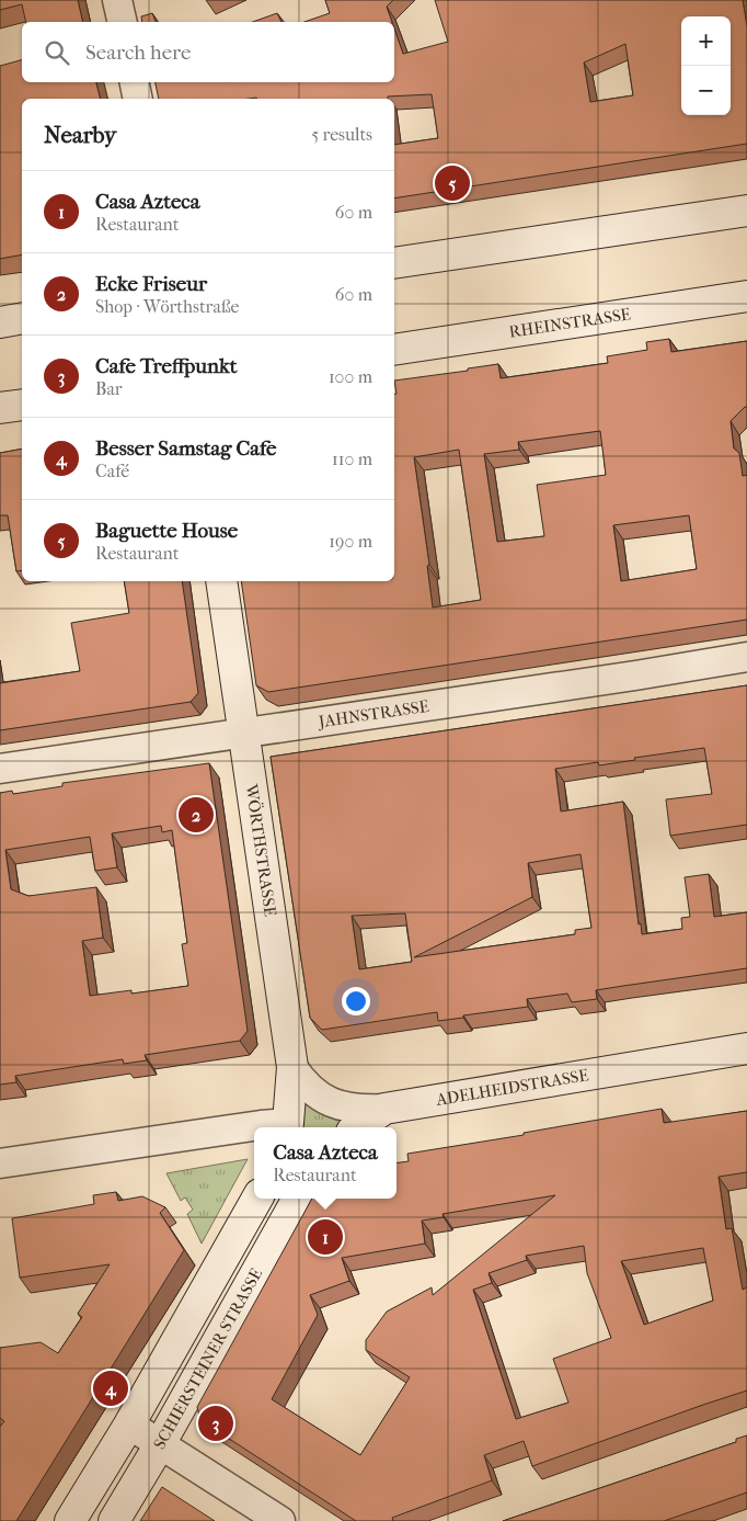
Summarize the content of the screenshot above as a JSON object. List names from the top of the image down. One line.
{"streets":{"street":["RHEINSTRASSE","JAHNSTRASSE","WÖRTHSTRASSE","ADELHEIDSTRASSE","SCHIERSTEINER STRASSE"]},"crossings":[["JAHNSTRASSE","WÖRTHSTRASSE"],["WÖRTHSTRASSE","ADELHEIDSTRASSE"]],"page":{"map_buttons":["+","−"],"search":"Search here","heading":["Nearby","5 results"],"pins":["5","2","1","4","3"],"list":[{"mark":"1","name":"Casa Azteca","note":"Restaurant","value":"60 m"},{"mark":"2","name":"Ecke Friseur","note":"Shop · Wörthstraße","value":"60 m"},{"mark":"3","name":"Cafe Treffpunkt","note":"Bar","value":"100 m"},{"mark":"4","name":"Besser Samstag Cafe","note":"Café","value":"110 m"},{"mark":"5","name":"Baguette House","note":"Restaurant","value":"190 m"}],"popup":["Casa Azteca","Restaurant"]}}
